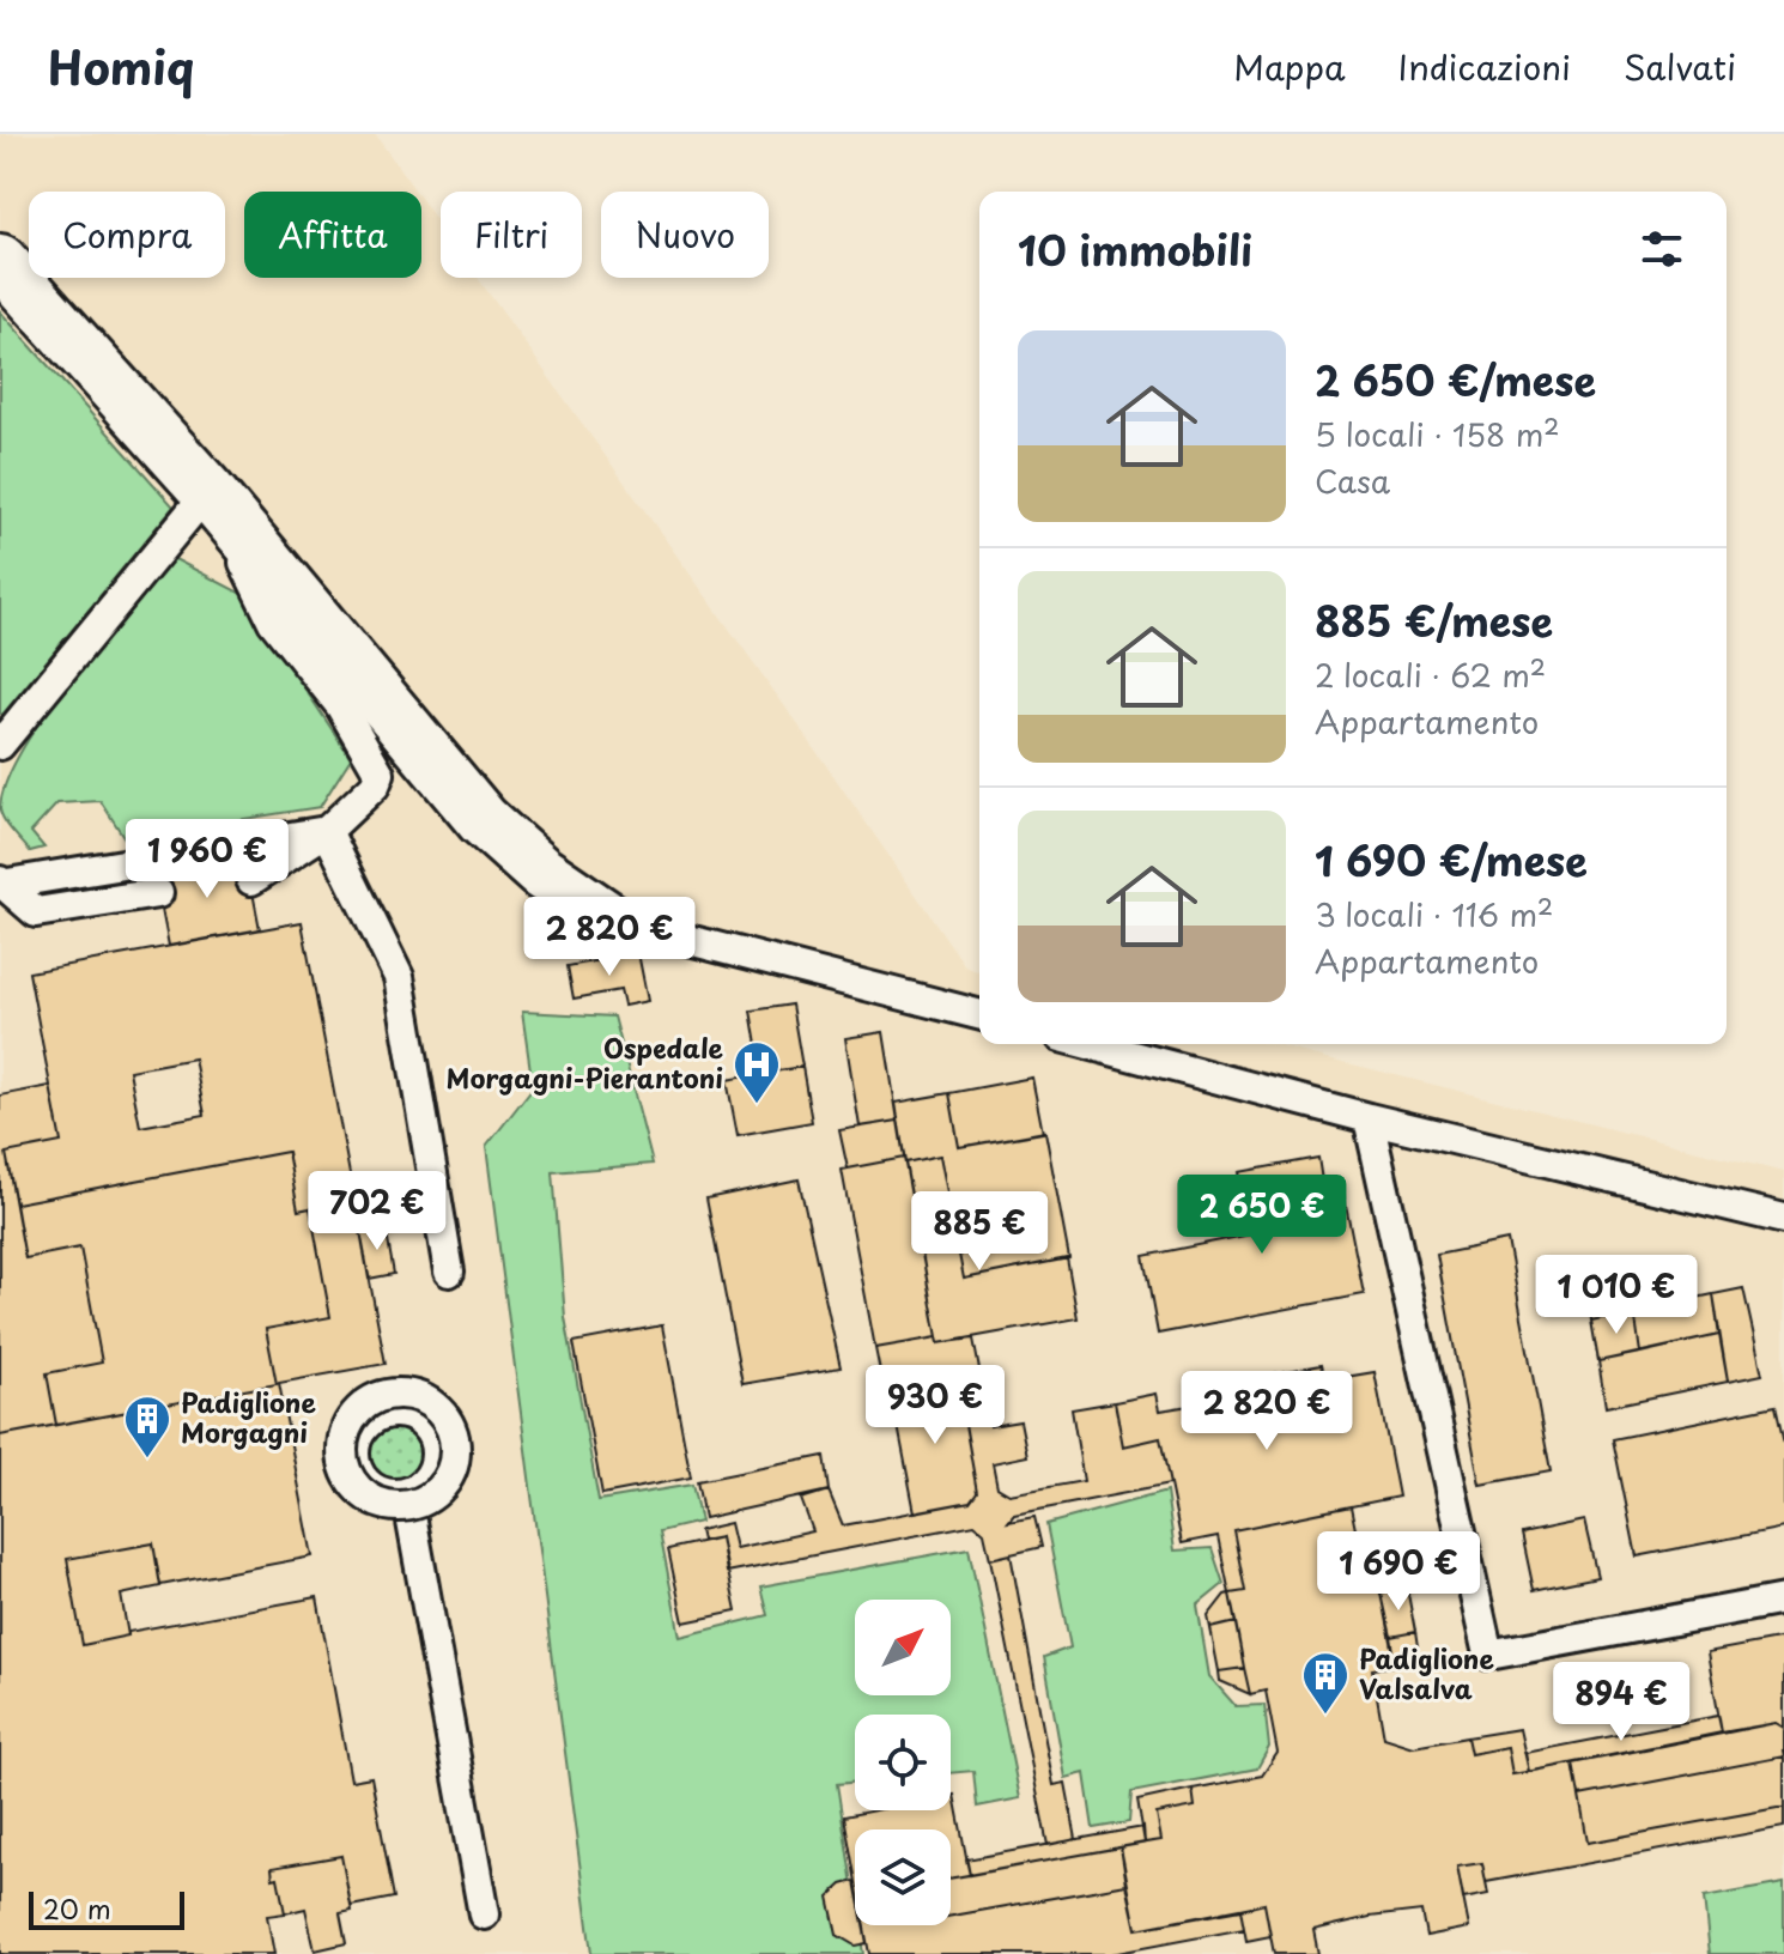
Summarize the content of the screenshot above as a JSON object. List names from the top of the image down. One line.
{"places":{"hospital":["Ospedale Morgagni-Pierantoni"],"building":["Padiglione Morgagni","Padiglione Valsalva"]},"scale_bar":"20 m","north":"top right","page":{"header":"Homiq","nav":["Mappa","Indicazioni","Salvati"],"chip":["Compra","Affitta","Filtri","Nuovo"],"heading":"10 immobili","list":[{"name":"2 650 €/mese","note":"5 locali · 158 m² · Casa"},{"name":"885 €/mese","note":"2 locali · 62 m² · Appartamento"},{"name":"1 690 €/mese","note":"3 locali · 116 m² · Appartamento"}],"price":["1 960 €","2 820 €","702 €","2 650 €","885 €","1 010 €","930 €","2 820 €","1 690 €","894 €"],"scale":"20 m"}}
